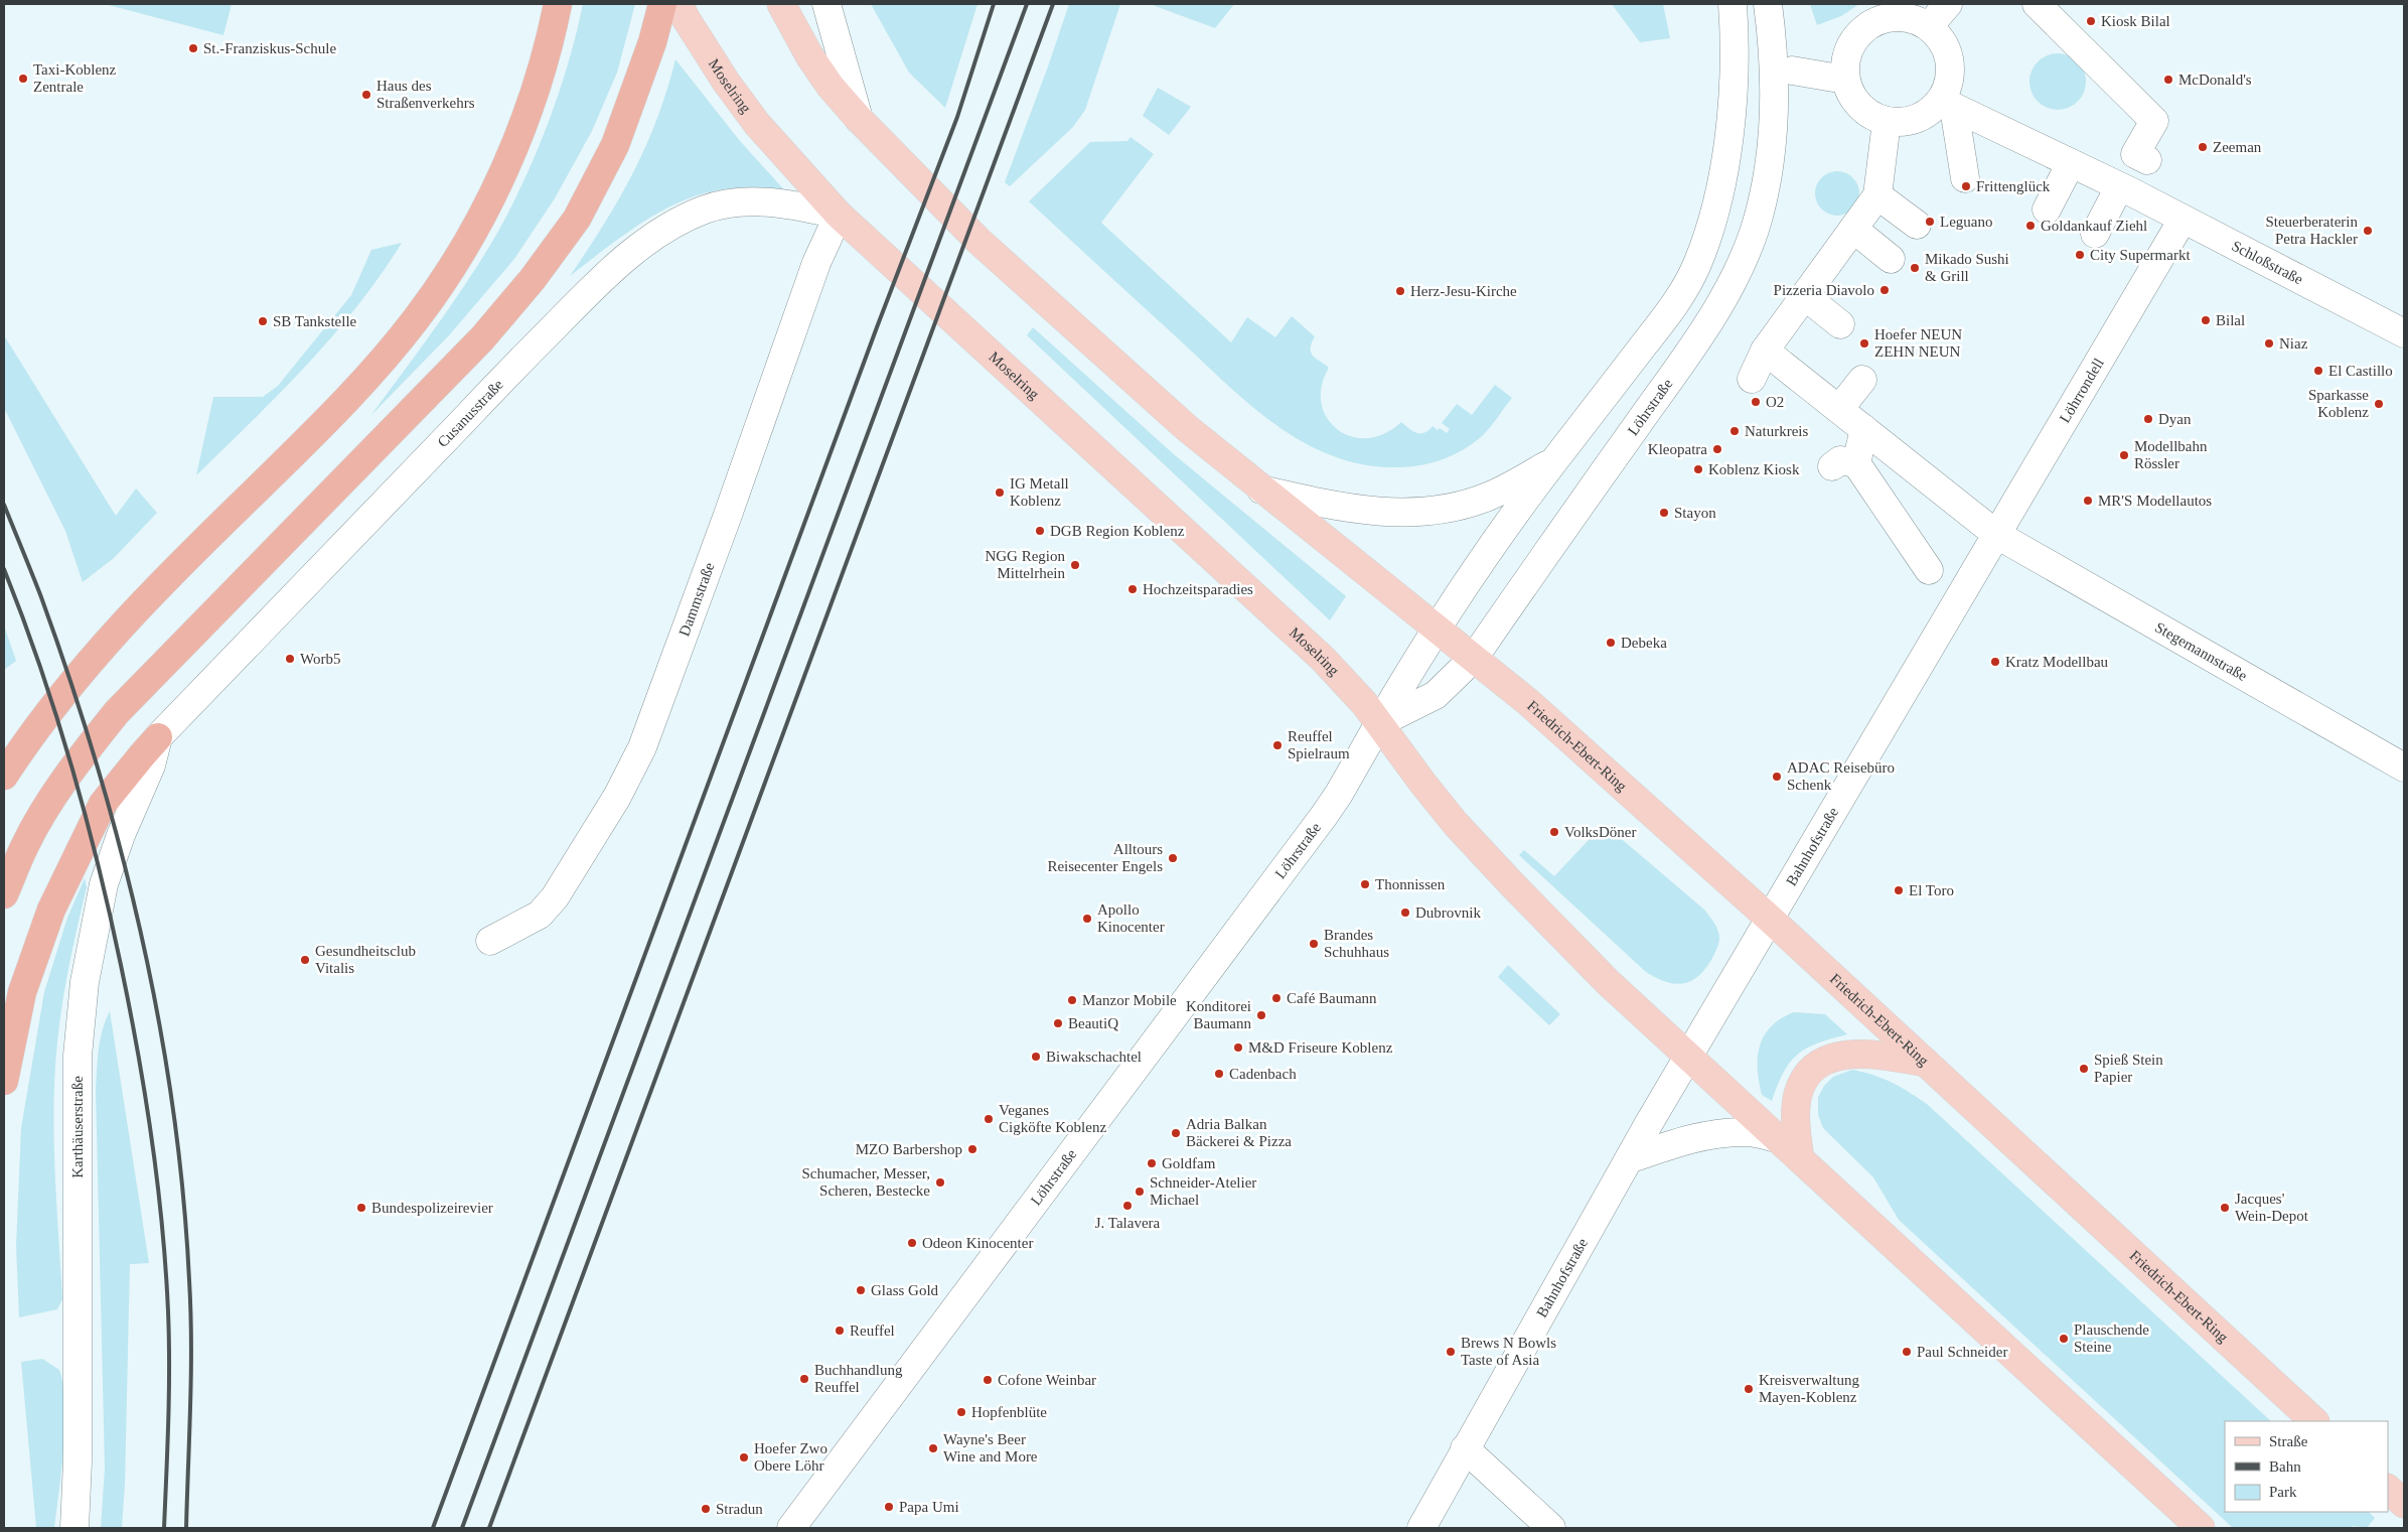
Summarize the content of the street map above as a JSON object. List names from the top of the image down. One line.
{"streets":{"main road":["Moselring","Friedrich-Ebert-Ring"],"street":["Schloßstraße","Löhrrondell","Löhrstraße","Cusanusstraße","Dammstraße","Stegemannstraße","Bahnhofstraße","Karthäuserstraße"]},"crossings":[["Moselring","Löhrstraße"],["Moselring","Cusanusstraße"],["Moselring","Dammstraße"],["Schloßstraße","Löhrrondell"],["Löhrrondell","Stegemannstraße"],["Löhrrondell","Bahnhofstraße"],["Löhrstraße","Friedrich-Ebert-Ring"],["Cusanusstraße","Dammstraße"],["Cusanusstraße","Karthäuserstraße"],["Stegemannstraße","Bahnhofstraße"],["Friedrich-Ebert-Ring","Bahnhofstraße"]],"places":["Kiosk Bilal","St.-Franziskus-Schule","Taxi-Koblenz Zentrale","McDonald's","Haus des Straßenverkehrs","Zeeman","Frittenglück","Leguano","Goldankauf Ziehl","Steuerberaterin Petra Hackler","City Supermarkt","Mikado Sushi & Grill","Pizzeria Diavolo","Herz-Jesu-Kirche","Bilal","SB Tankstelle","Hoefer NEUN ZEHN NEUN","Niaz","El Castillo","O2","Sparkasse Koblenz","Dyan","Naturkreis","Kleopatra","Modellbahn Rössler","Koblenz Kiosk","IG Metall Koblenz","MR'S Modellautos","Stayon","DGB Region Koblenz","NGG Region Mittelrhein","Hochzeitsparadies","Debeka","Worb5","Kratz Modellbau","Reuffel Spielraum","ADAC Reisebüro Schenk","VolksDöner","Alltours Reisecenter Engels","Thonnissen","El Toro","Dubrovnik","Apollo Kinocenter","Brandes Schuhhaus","Gesundheitsclub Vitalis","Café Baumann","Manzor Mobile","Konditorei Baumann","BeautiQ","M&D Friseure Koblenz","Biwakschachtel","Spieß Stein Papier","Cadenbach","Veganes Cigköfte Koblenz","Adria Balkan Bäckerei & Pizza","MZO Barbershop","Goldfam","Schumacher, Messer, Scheren, Bestecke","Schneider-Atelier Michael","J. Talavera","Bundespolizeirevier","Jacques' Wein-Depot","Odeon Kinocenter","Glass Gold","Reuffel","Plauschende Steine","Brews N Bowls Taste of Asia","Paul Schneider","Buchhandlung Reuffel","Cofone Weinbar","Kreisverwaltung Mayen-Koblenz","Hopfenblüte","Wayne's Beer Wine and More","Hoefer Zwo Obere Löhr","Papa Umi","Stradun"],"legend":["Straße","Bahn","Park"]}
